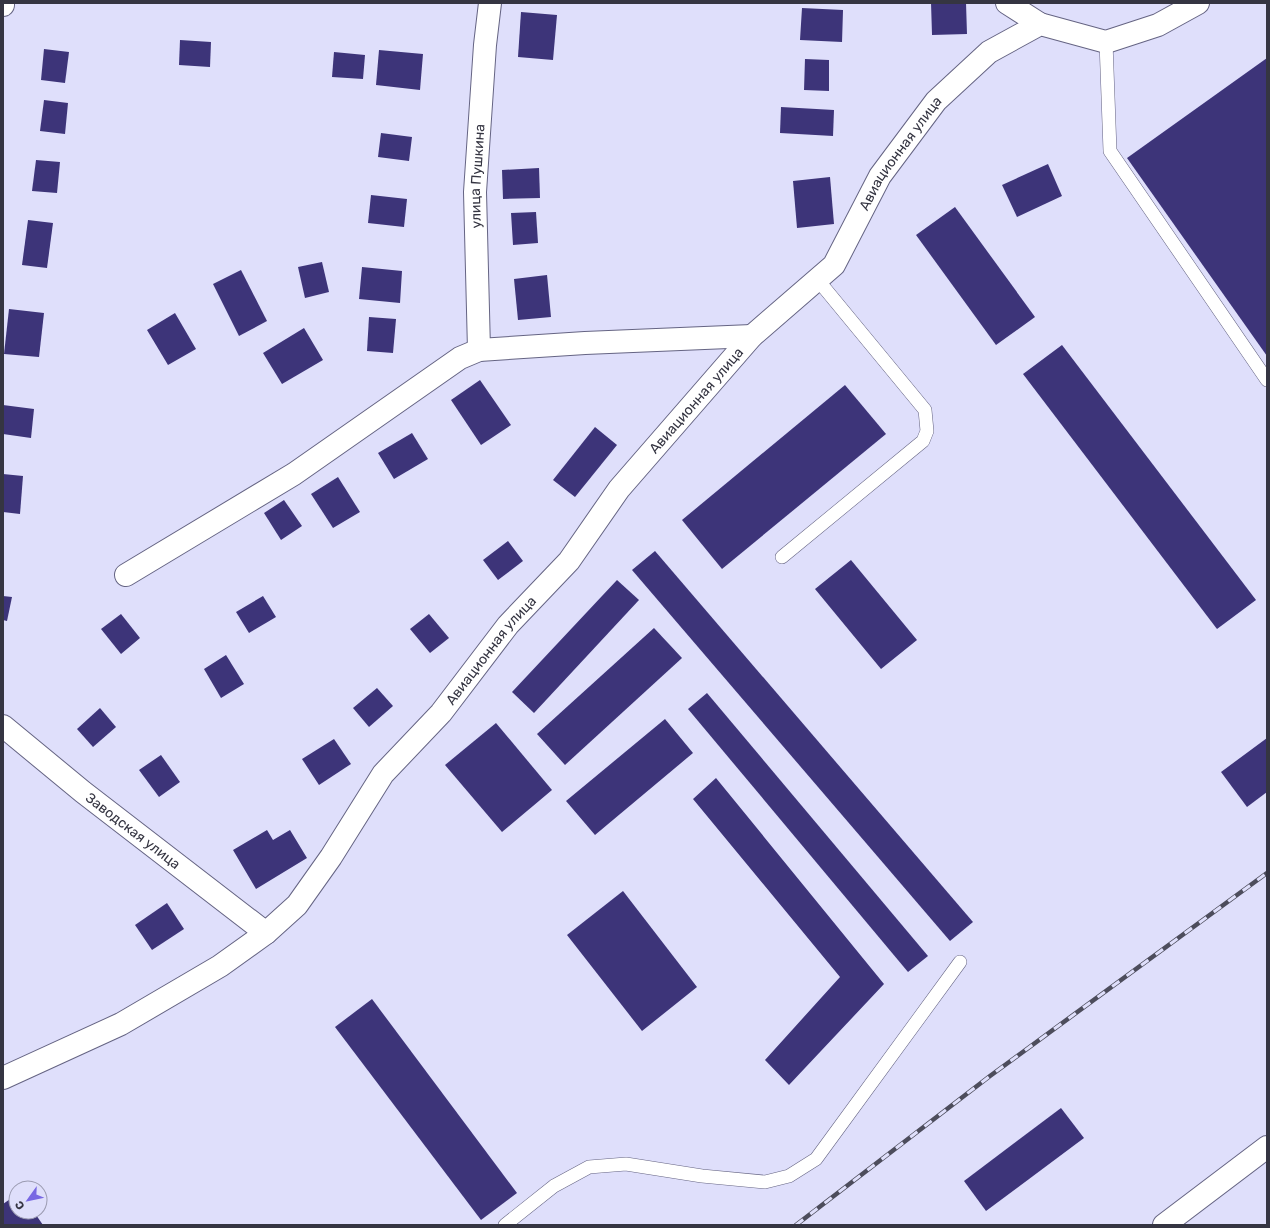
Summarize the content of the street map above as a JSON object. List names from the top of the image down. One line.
{"streets":{"street":["Авиационная улица","улица Пушкина","Заводская улица"]},"crossings":[["Авиационная улица","Заводская улица"]],"north":"bottom left"}
